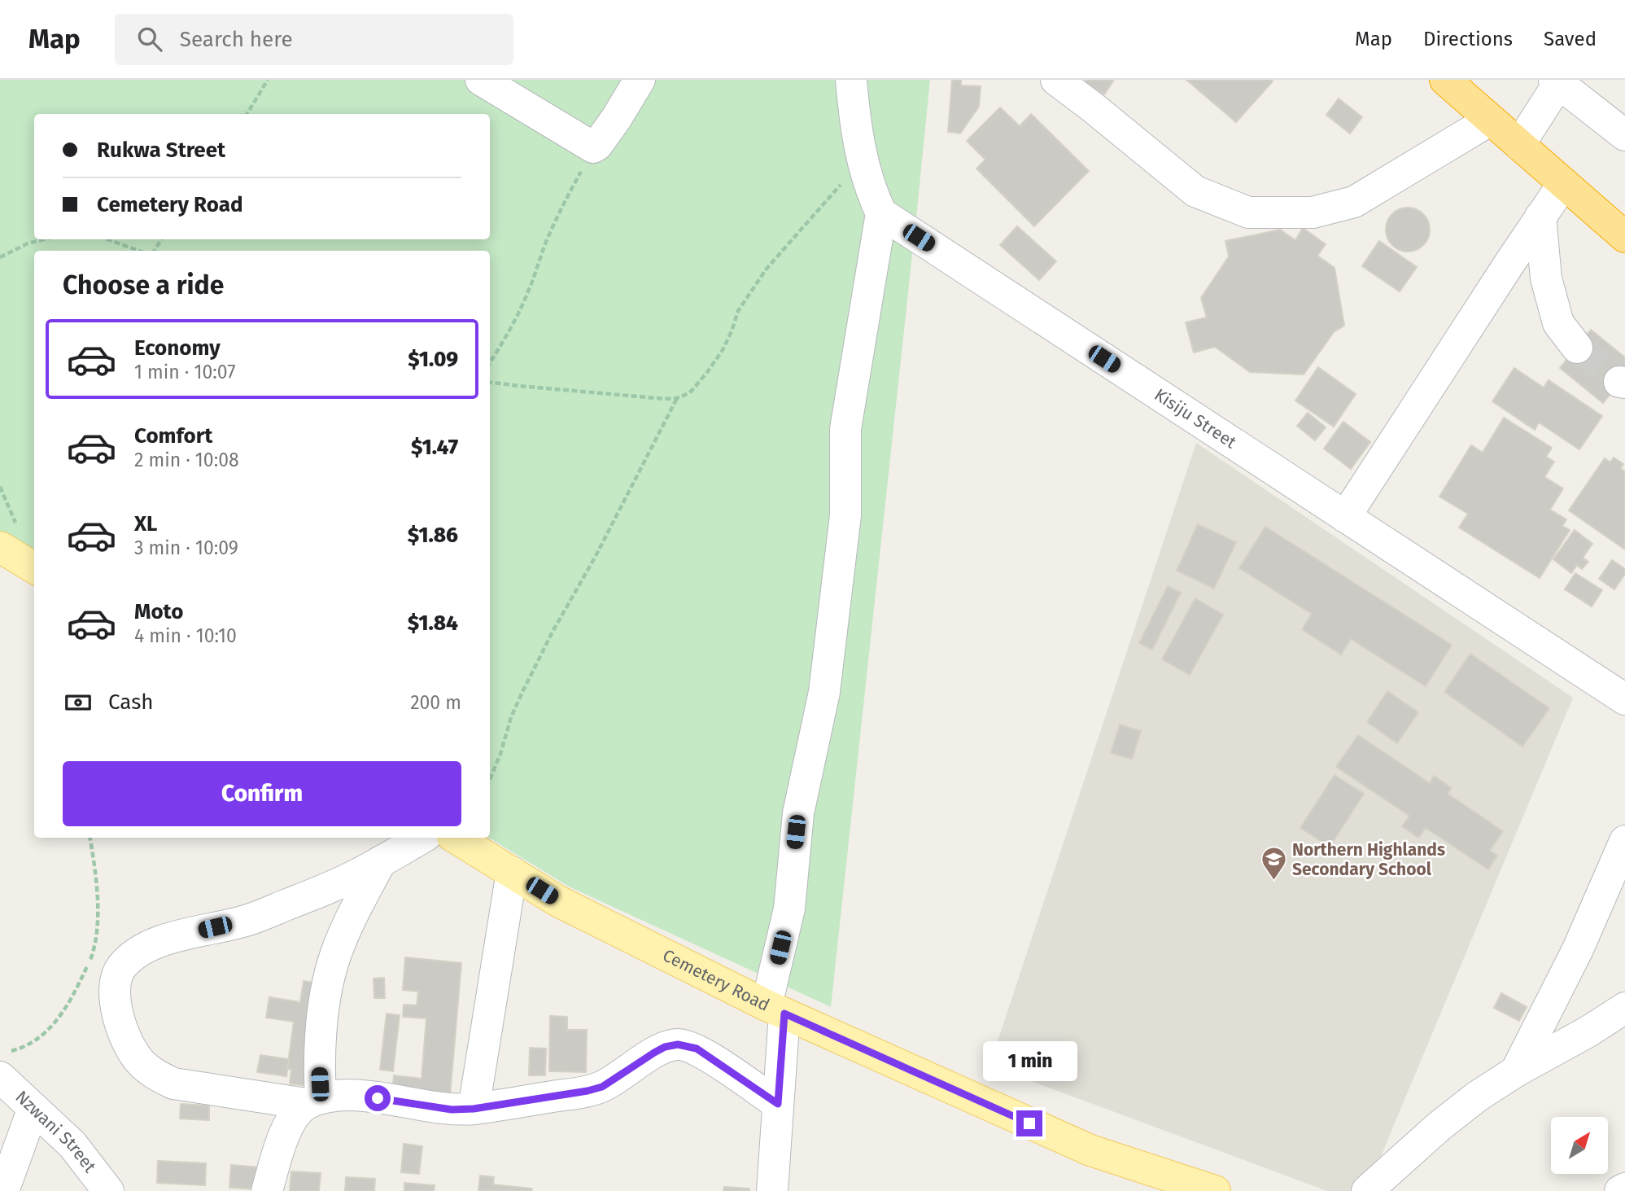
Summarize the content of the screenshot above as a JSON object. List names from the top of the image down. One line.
{"streets":{"main road":["Cemetery Road"],"street":["Kisiju Street","Nzwani Street"]},"places":{"school or university":["Northern Highlands Secondary School"]},"north":"top right","page":{"header":"Map","search":"Search here","nav":["Map","Directions","Saved"],"banner":["Rukwa Street","Cemetery Road"],"heading":"Choose a ride","list":[{"name":"Economy","note":"1 min · 10:07","value":"$1.09"},{"name":"Comfort","note":"2 min · 10:08","value":"$1.47"},{"name":"XL","note":"3 min · 10:09","value":"$1.86"},{"name":"Moto","note":"4 min · 10:10","value":"$1.84"}],"pay":["Cash","200 m"],"buttons":"Confirm","bubble":"1 min"}}
